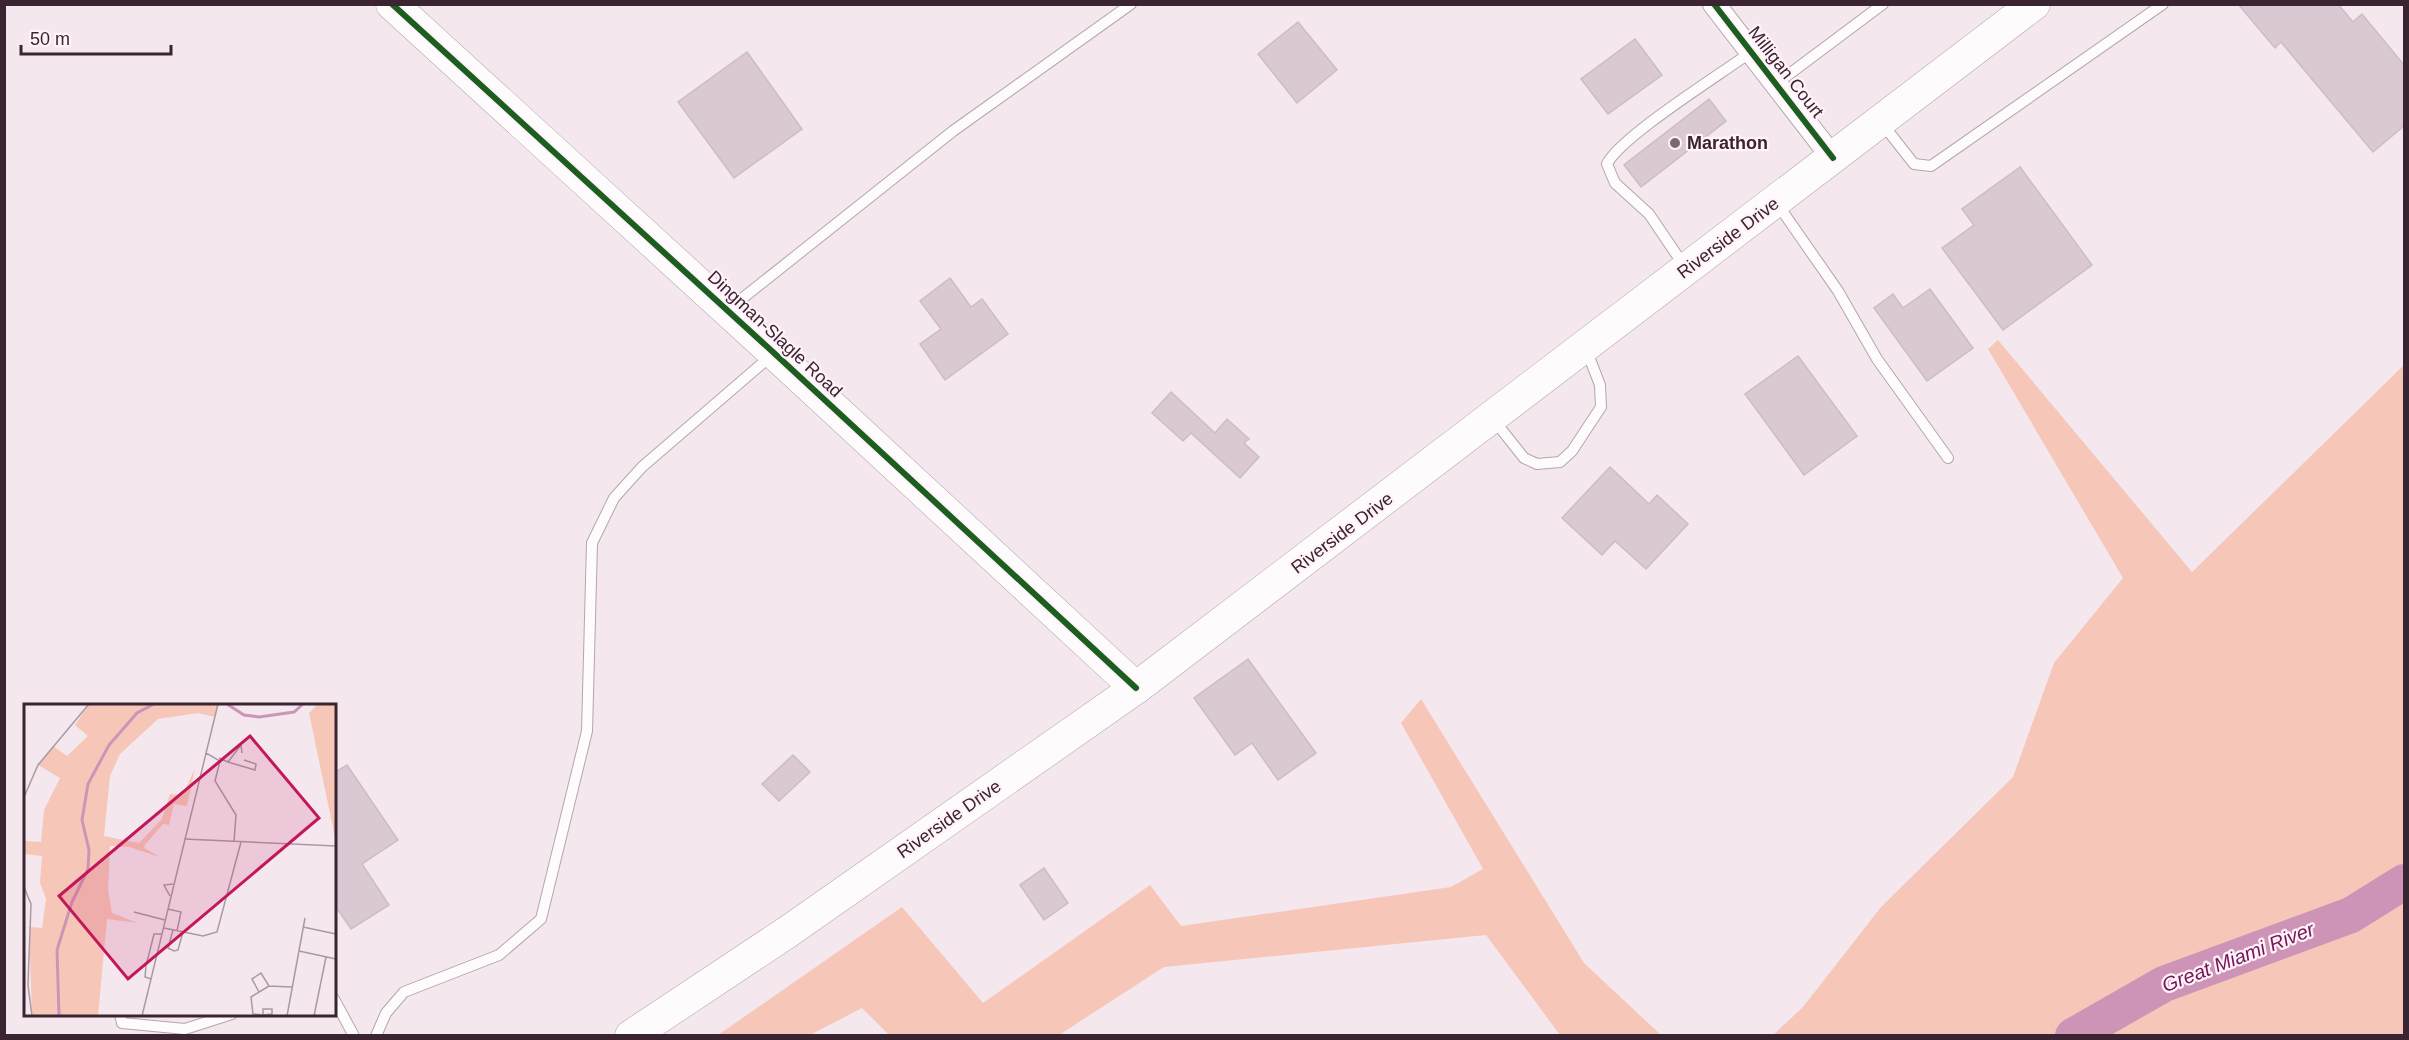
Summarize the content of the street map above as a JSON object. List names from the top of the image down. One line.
{"streets":{"main road":["Riverside Drive","Dingman-Slagle Road"],"street":["Milligan Court"]},"crossings":[["Milligan Court","Riverside Drive"],["Riverside Drive","Dingman-Slagle Road"]],"water":["Great Miami River"],"places":["Marathon"],"scale_bar":"50 m"}
